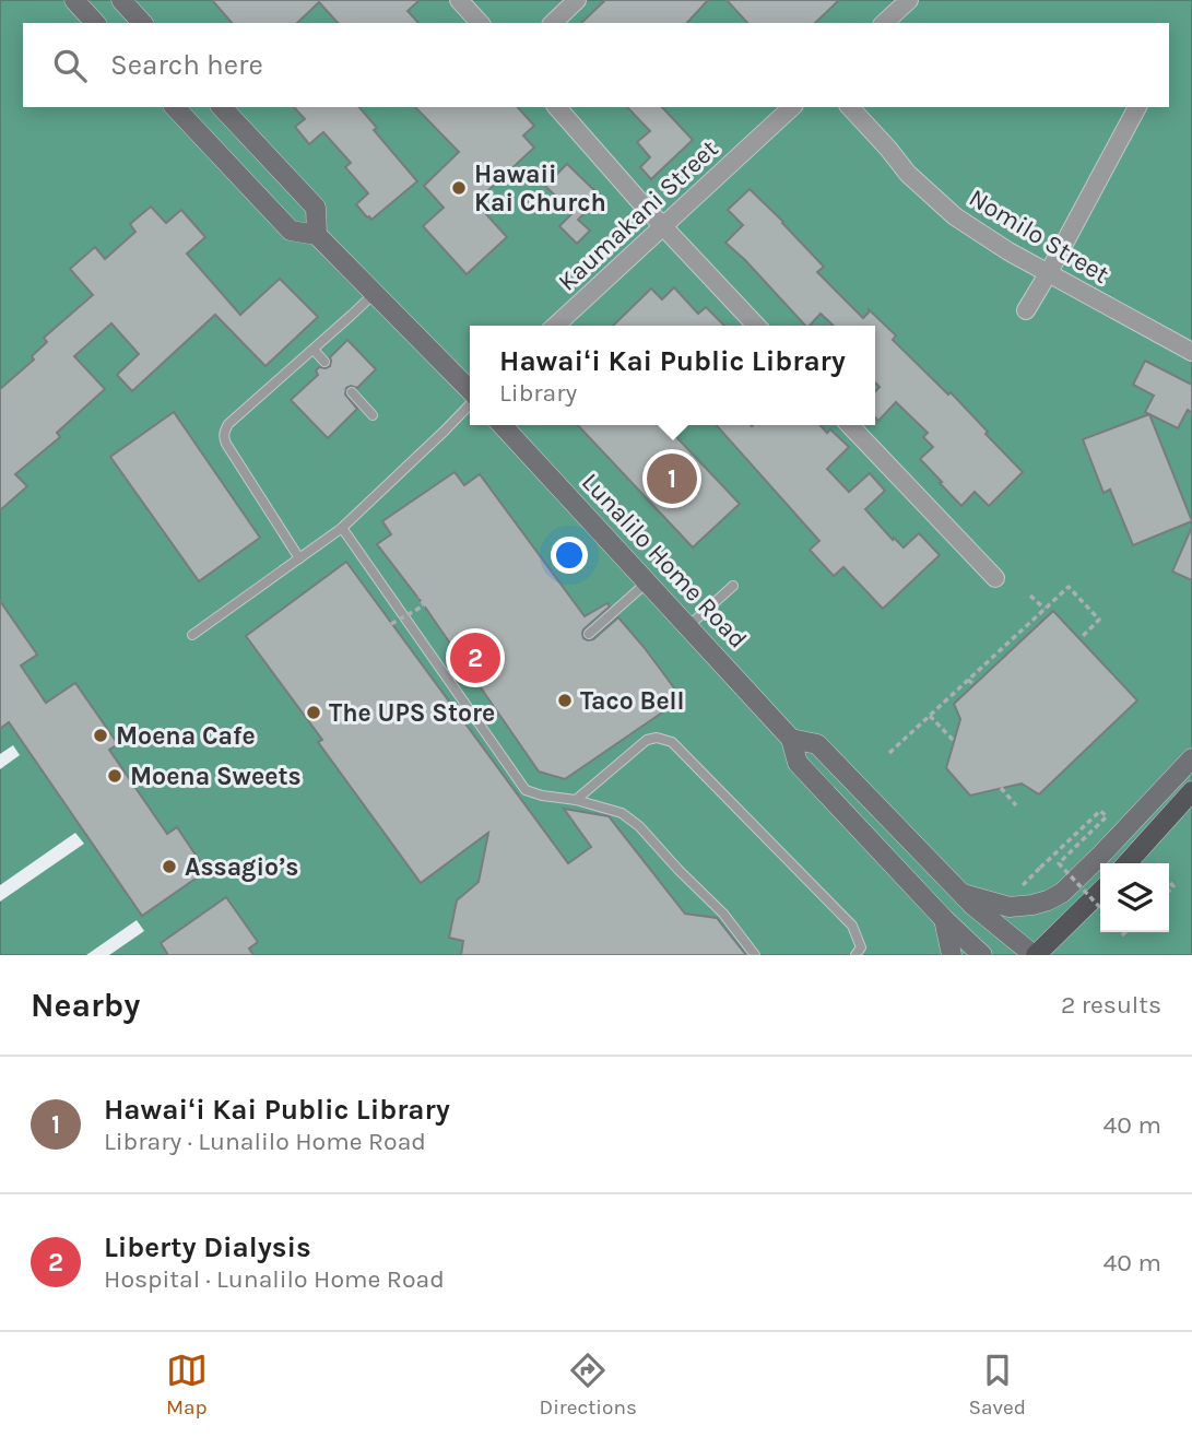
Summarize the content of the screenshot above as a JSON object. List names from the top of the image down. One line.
{"streets":{"main road":["Lunalilo Home Road"],"street":["Kaumakani Street","Nomilo Street"]},"places":["Hawaii Kai Church","Taco Bell","The UPS Store","Moena Cafe","Moena Sweets","Assagio’s"],"page":{"search":"Search here","popup":["Hawaiʻi Kai Public Library","Library"],"pins":["1","2"],"heading":["Nearby","2 results"],"list":[{"mark":"1","name":"Hawaiʻi Kai Public Library","note":"Library · Lunalilo Home Road","value":"40 m"},{"mark":"2","name":"Liberty Dialysis","note":"Hospital · Lunalilo Home Road","value":"40 m"}],"nav":["Map","Directions","Saved"]}}
